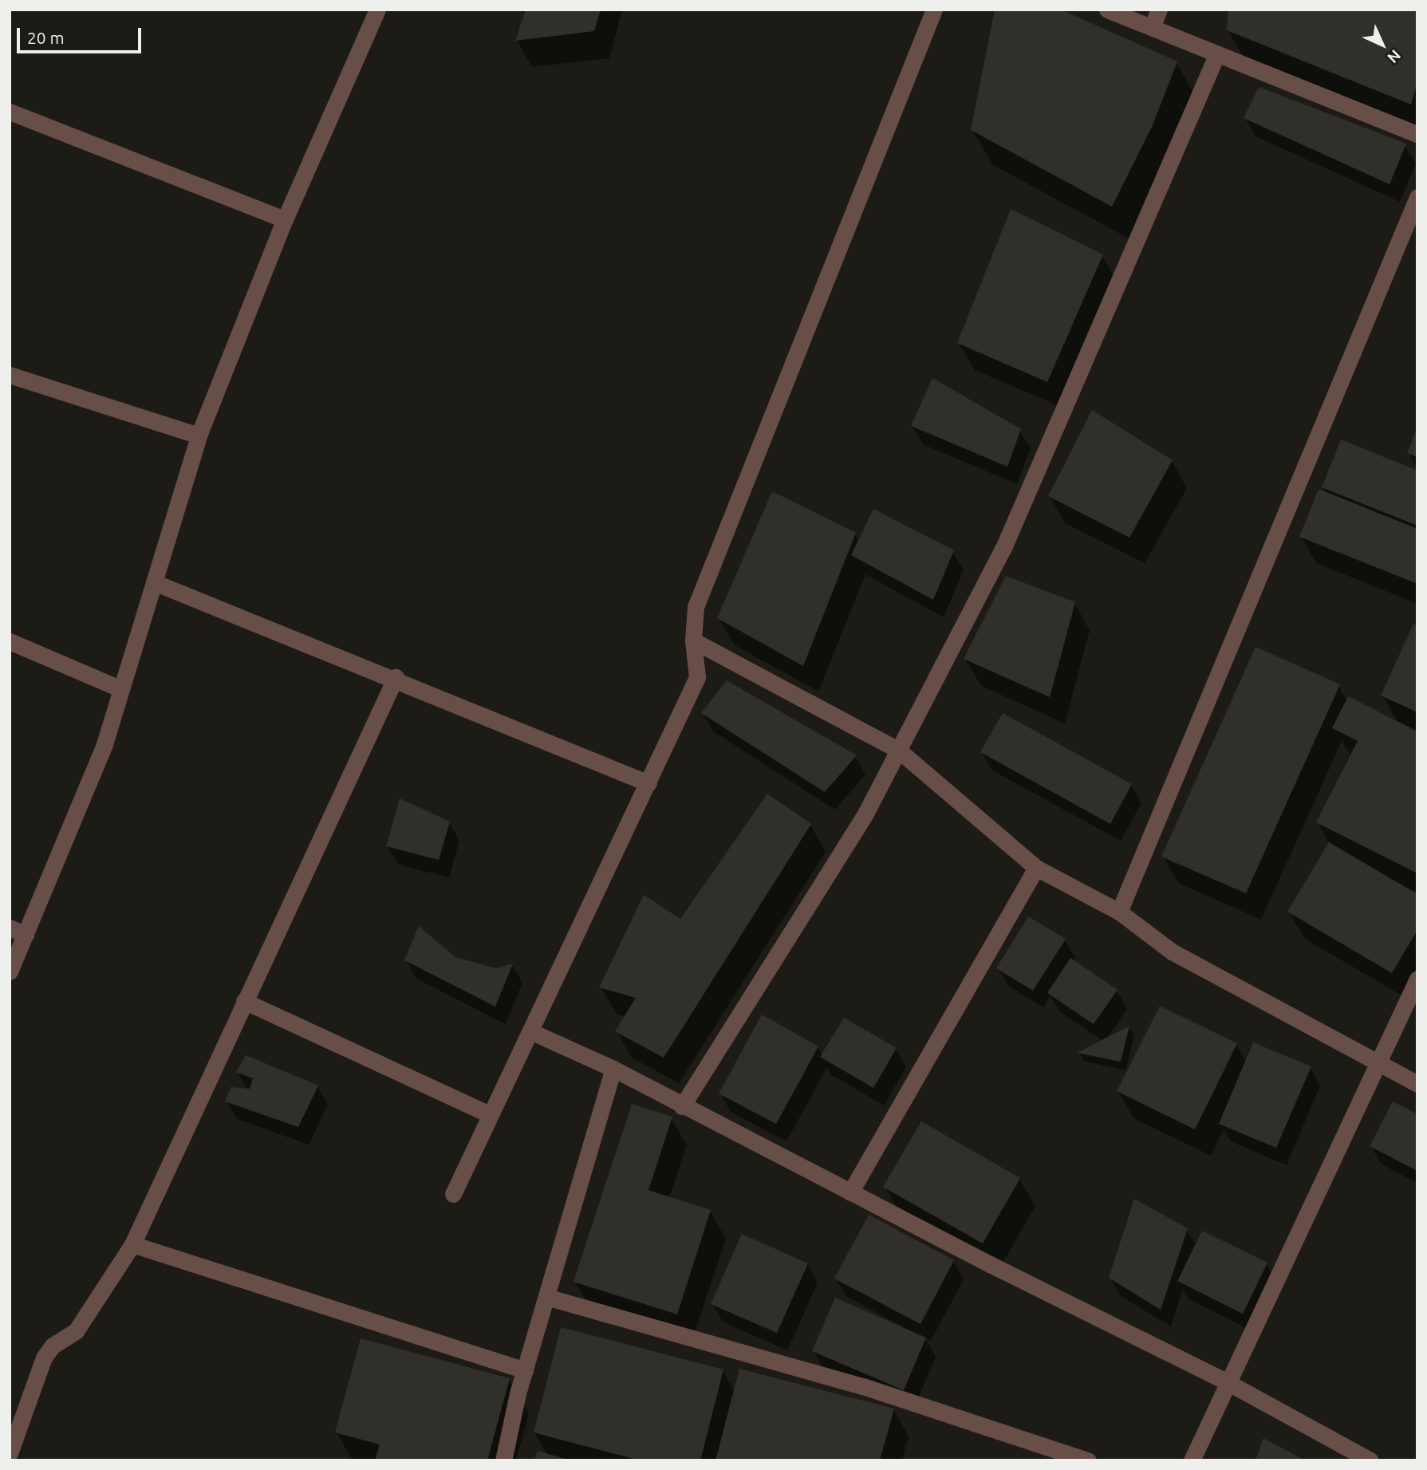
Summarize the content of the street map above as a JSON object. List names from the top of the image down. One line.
{"scale_bar":"20 m","north":"bottom right"}
